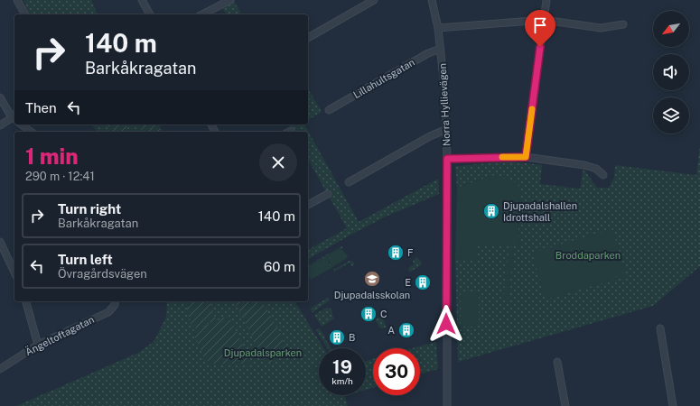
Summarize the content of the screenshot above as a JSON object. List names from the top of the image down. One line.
{"streets":{"street":["Lillahultsgatan","Norra Hyllievägen","Ängeltoftagatan"]},"crossings":[["Lillahultsgatan","Norra Hyllievägen"]],"parks":["Broddaparken","Djupadalsparken"],"places":{"building":["Djupadalshallen Idrottshall","F","E","C","A","B"],"school or university":["Djupadalsskolan"]},"north":"bottom left","page":{"turn":["140 m","Barkåkragatan"],"then":"Then","heading":["1 min","290 m · 12:41"],"list":[{"name":"Turn right","note":"Barkåkragatan","value":"140 m"},{"name":"Turn left","note":"Övragårdsvägen","value":"60 m"}],"speed":"19 km/h","limit":"30"}}
